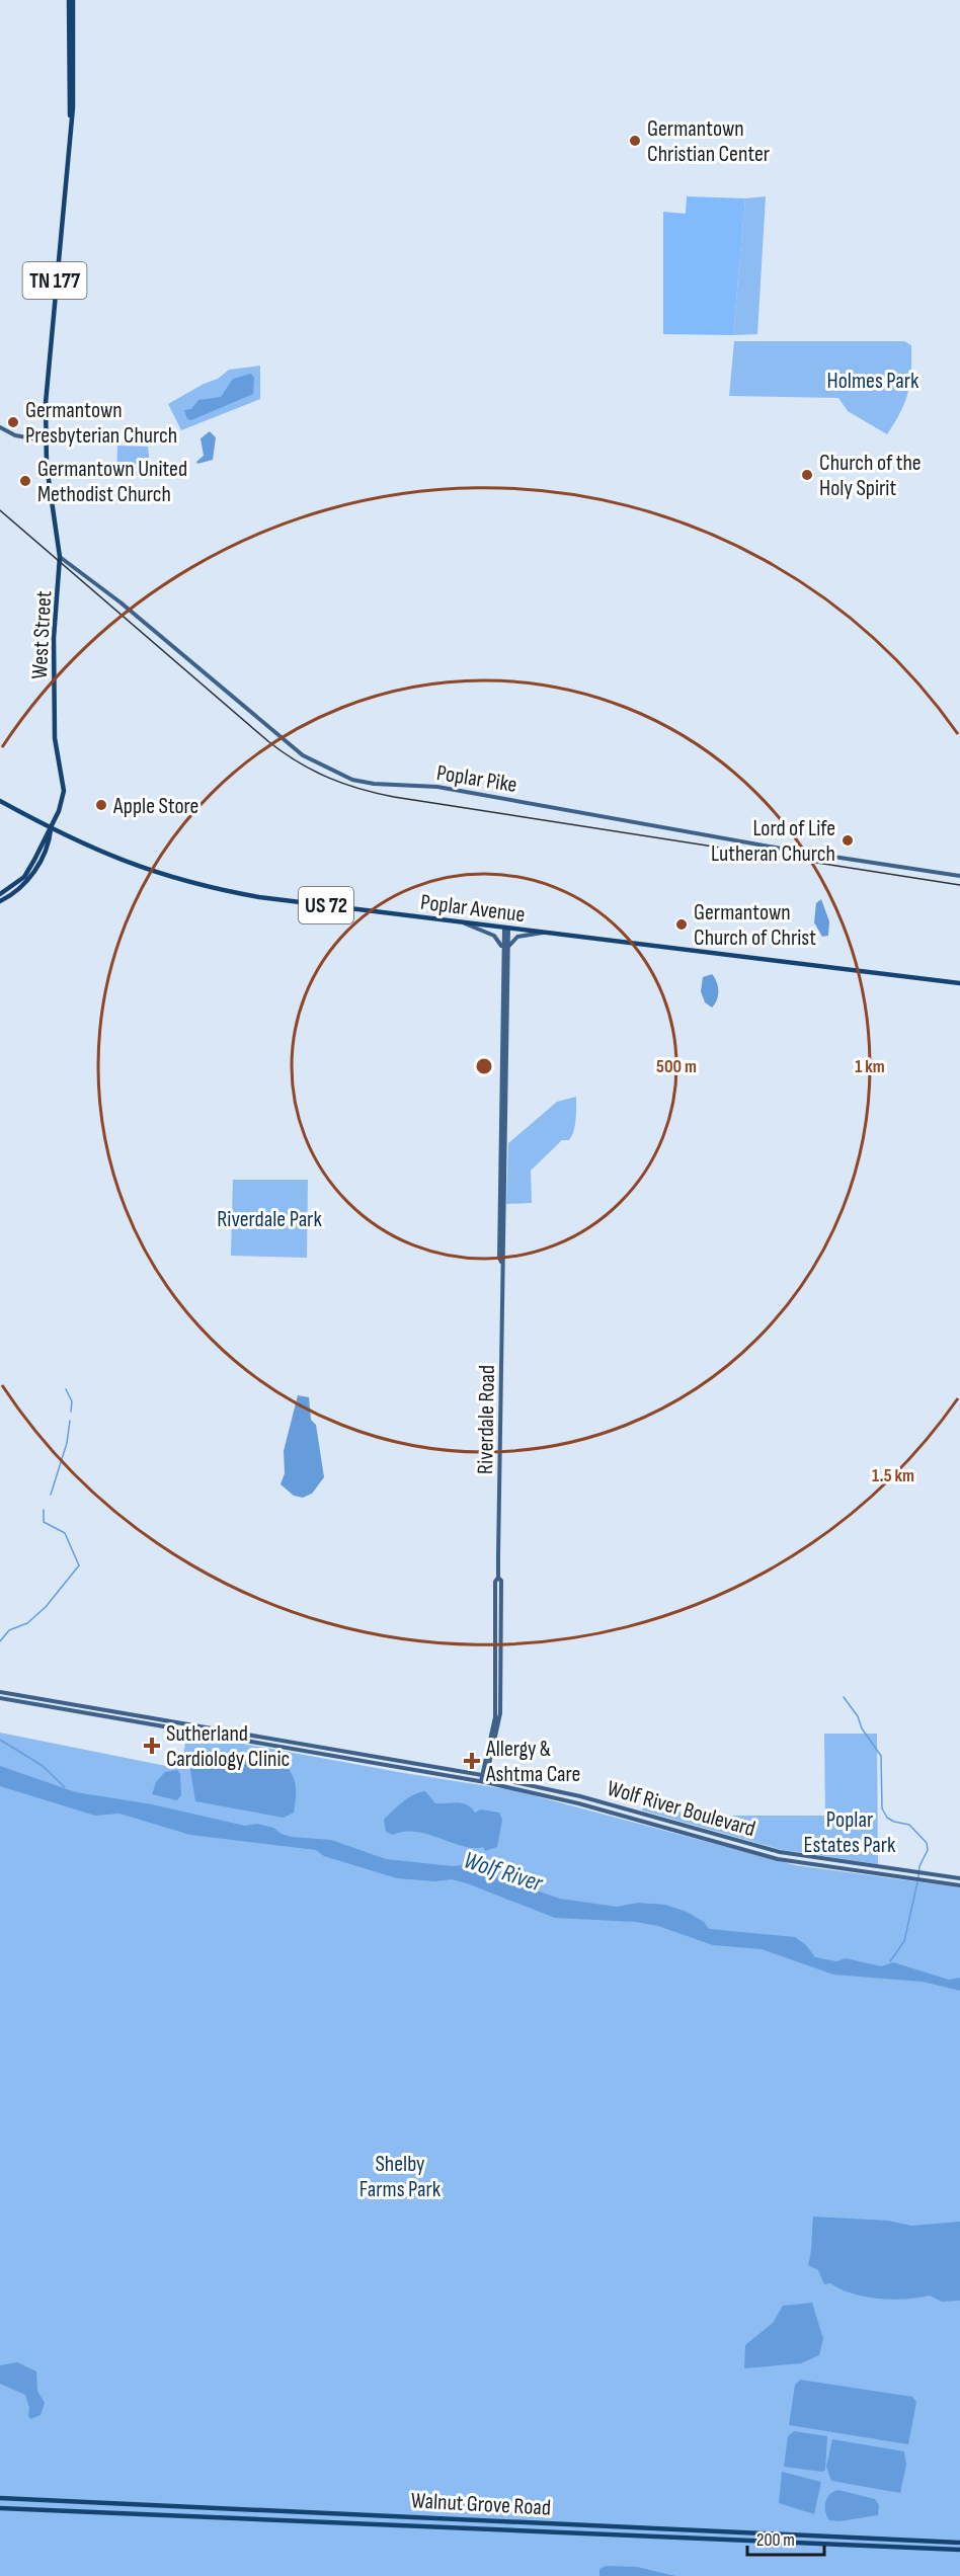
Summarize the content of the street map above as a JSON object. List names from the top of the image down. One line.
{"streets":{"main road":["TN 177","West Street","Poplar Pike","US 72","Poplar Avenue","Riverdale Road","Wolf River Boulevard","Walnut Grove Road"]},"crossings":[["TN 177","West Street"],["West Street","Poplar Pike"],["West Street","Poplar Avenue"],["Poplar Avenue","Riverdale Road"],["Riverdale Road","Wolf River Boulevard"]],"water":["Wolf River"],"parks":["Holmes Park","Riverdale Park","Poplar Estates Park","Shelby Farms Park"],"places":{"other":["Germantown Christian Center","Germantown Presbyterian Church","Church of the Holy Spirit","Germantown United Methodist Church","Apple Store","Lord of Life Lutheran Church","Germantown Church of Christ"],"health":["Sutherland Cardiology Clinic","Allergy & Ashtma Care"]},"scale_bar":"200 m","rings":["500 m","1 km","1.5 km"]}
